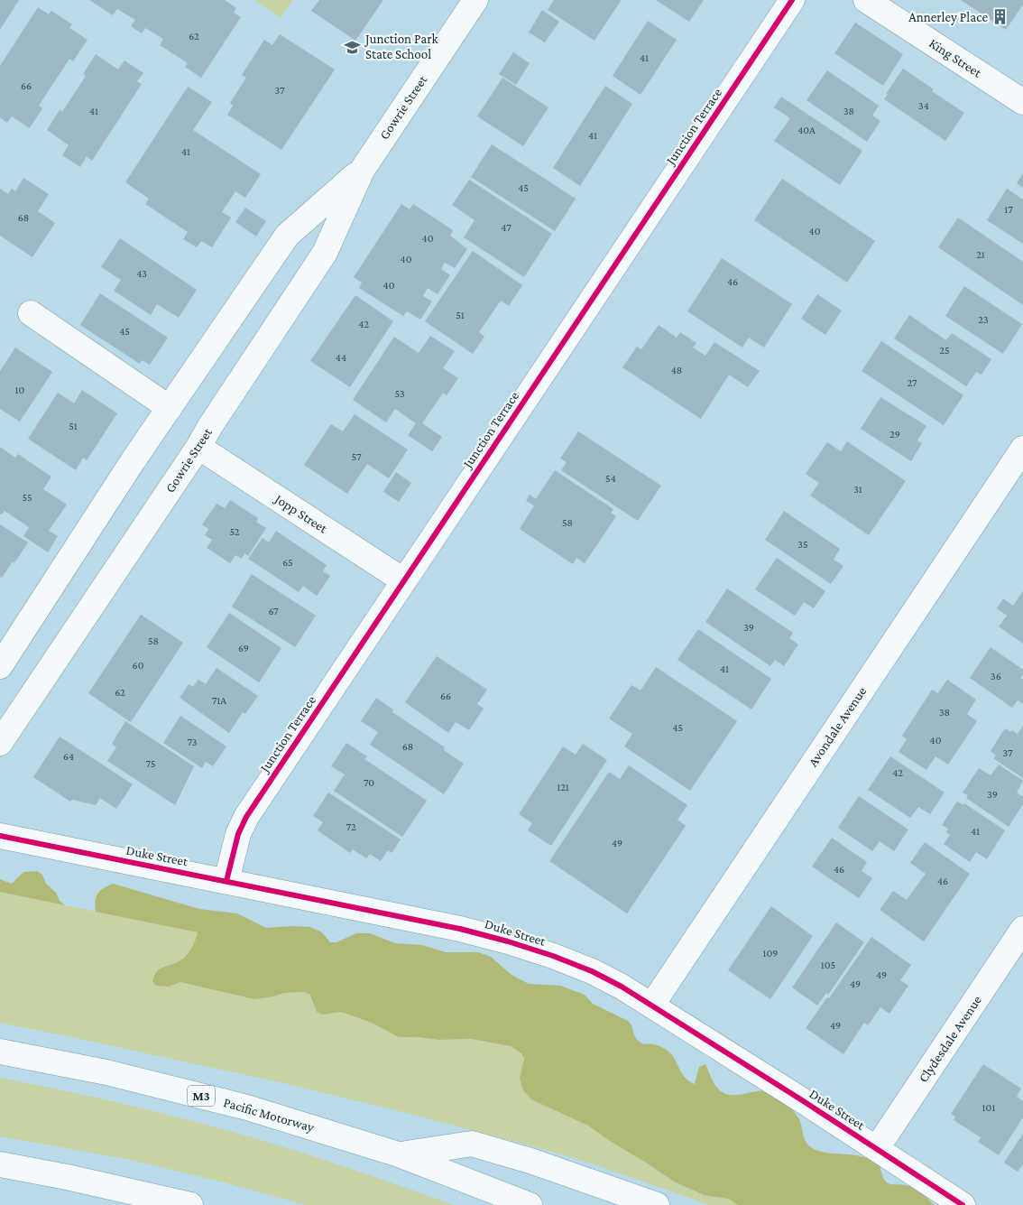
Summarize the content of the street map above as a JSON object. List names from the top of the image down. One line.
{"streets":{"main road":["King Street","Gowrie Street","Junction Terrace","Jopp Street","Avondale Avenue","Duke Street","Clydesdale Avenue","M3","Pacific Motorway"]},"crossings":[["Gowrie Street","Jopp Street"],["Junction Terrace","Jopp Street"],["Junction Terrace","Duke Street"],["Avondale Avenue","Duke Street"],["Duke Street","Clydesdale Avenue"]],"places":{"building":["Annerley Place"],"school or university":["Junction Park State School"]},"house_numbers":["62","41","66","37","34","41","38","40A","41","41","45","17","68","47","40","40","21","40","43","46","40","51","23","42","45","25","44","48","27","10","53","51","29","57","54","31","55","58","52","35","65","67","39","58","69","60","41","36","62","66","71A","38","45","40","73","68","37","64","75","42","70","121","39","72","41","49","46","46","109","105","49","49","49","101"]}
